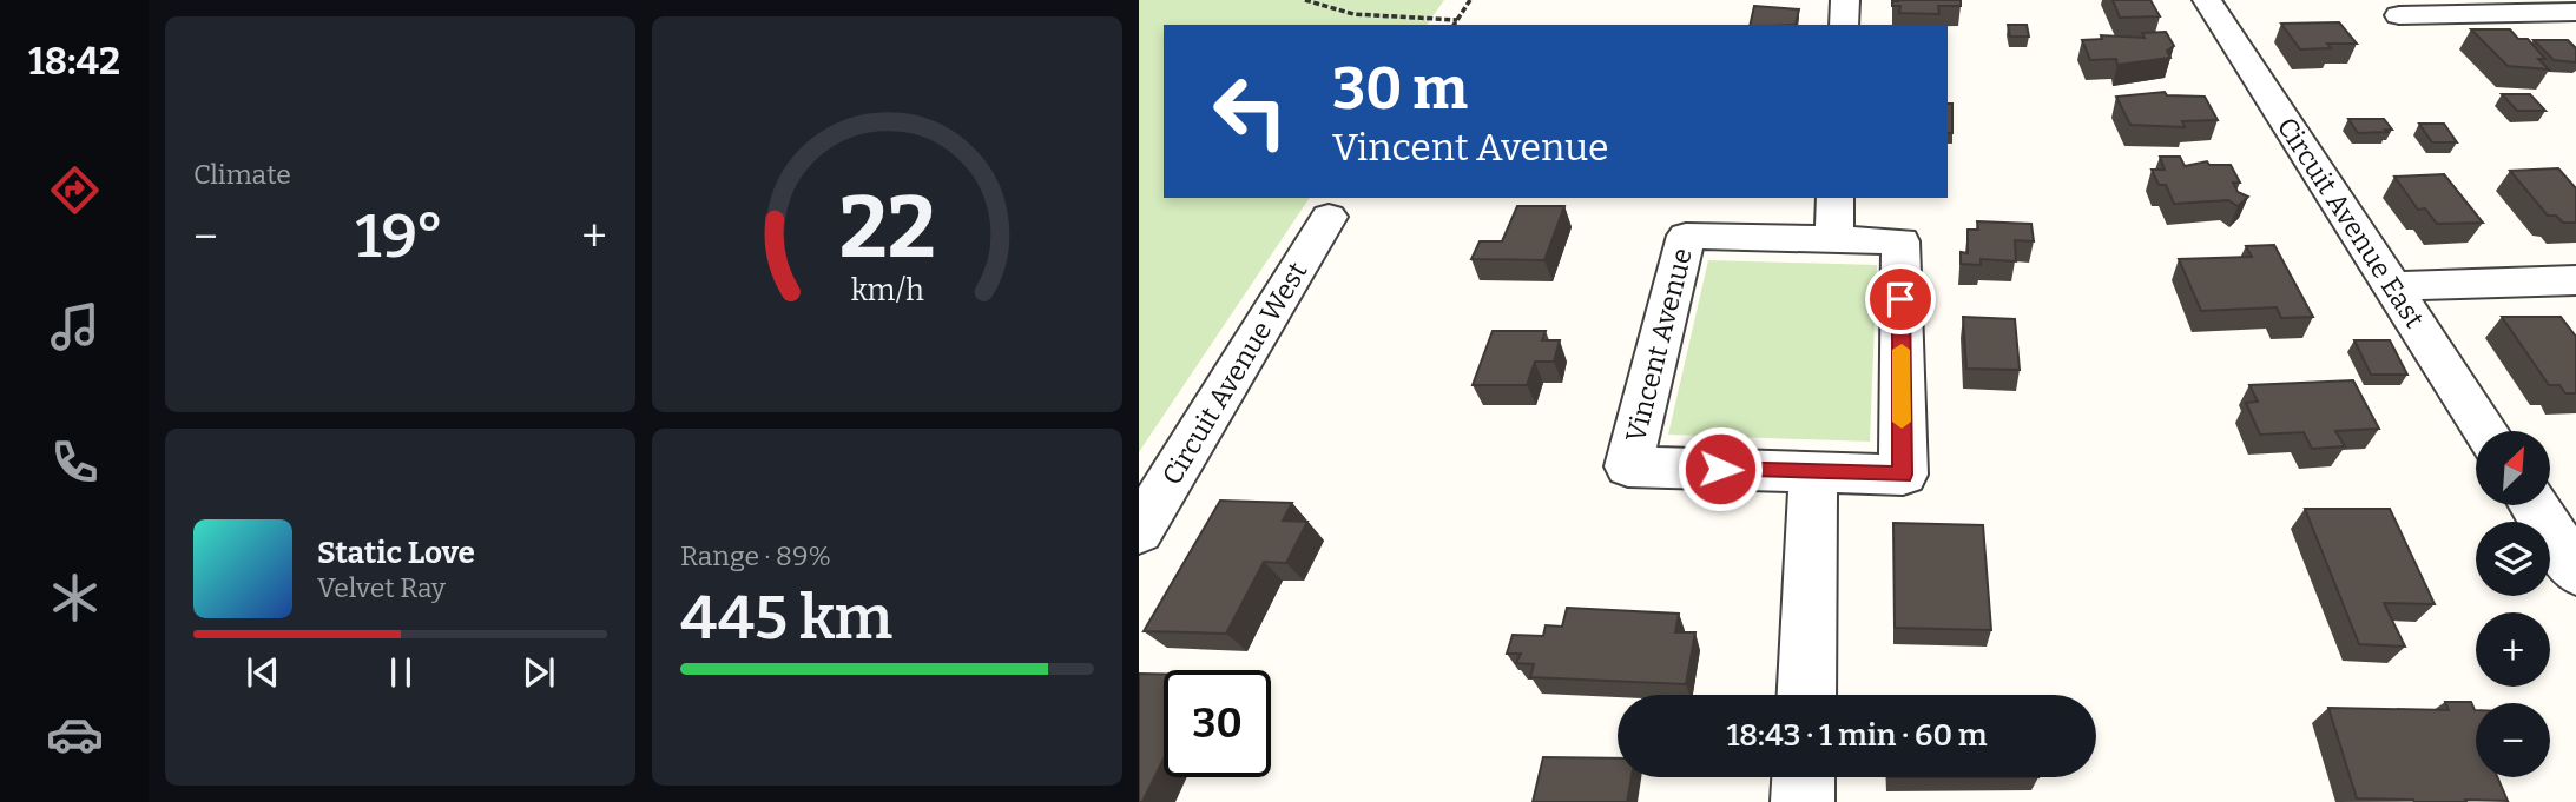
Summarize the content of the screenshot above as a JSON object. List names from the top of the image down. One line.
{"streets":{"street":["Circuit Avenue East","Vincent Avenue","Circuit Avenue West"]},"north":"top right","page":{"tabs":"18:42","tile":["Climate",["Range · 89%","445 km"]],"turn":["30 m","Vincent Avenue"],"heat":["−","19°","+"],"map_buttons":["+","−"],"song":["Static Love","Velvet Ray"],"limit":"30","trip":"18:43 · 1 min · 60 m","gauge":["22","km/h"]}}
